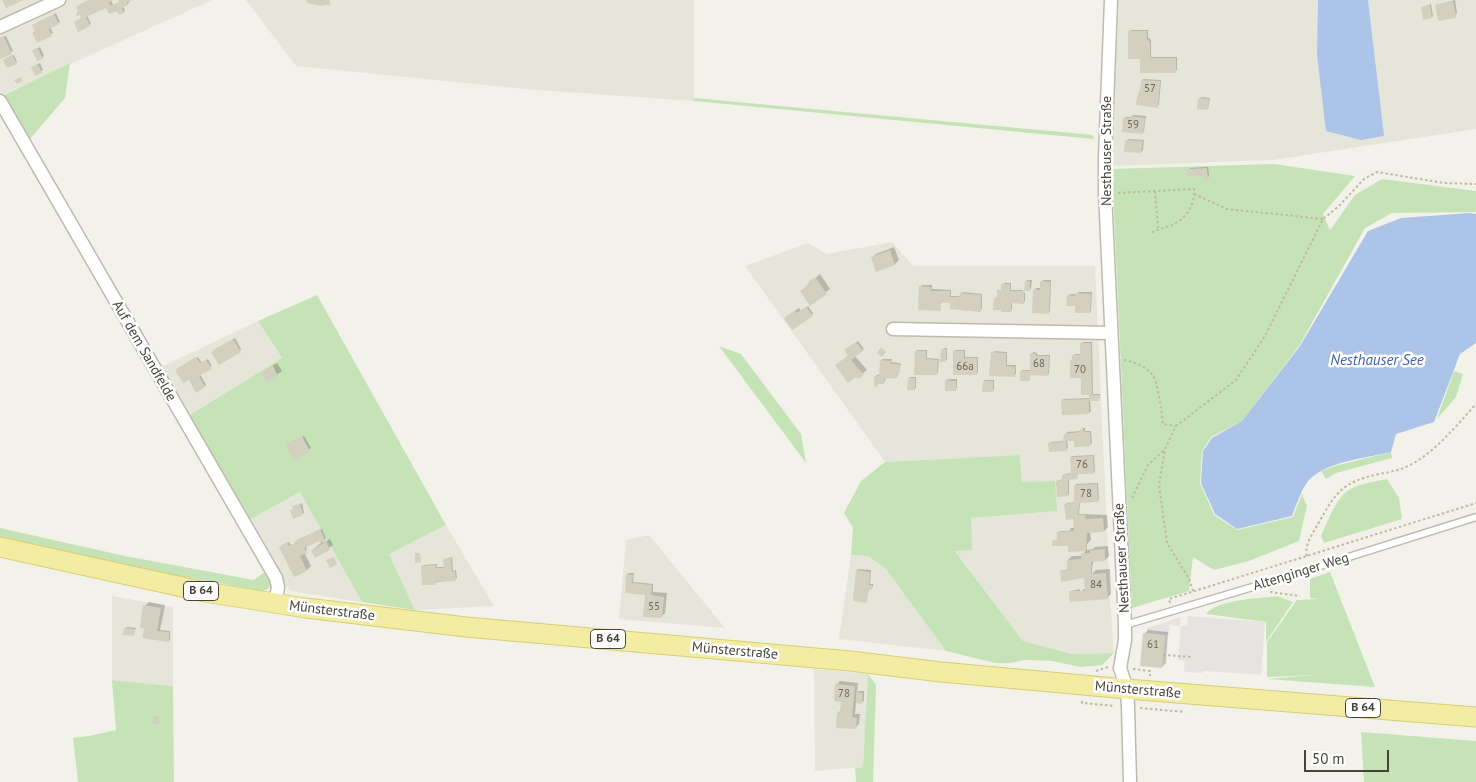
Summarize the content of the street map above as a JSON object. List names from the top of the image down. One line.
{"streets":{"main road":["B 64","Münsterstraße"],"street":["Nesthauser Straße","Auf dem Sandfelde"],"lane":["Altenginger Weg"]},"crossings":[["Nesthauser Straße","Altenginger Weg"],["Nesthauser Straße","Münsterstraße"],["Auf dem Sandfelde","Münsterstraße"]],"water":["Nesthauser See"],"house_numbers":["57","59","68","66a","70","76","78","84","55","61","78"],"scale_bar":"50 m"}
